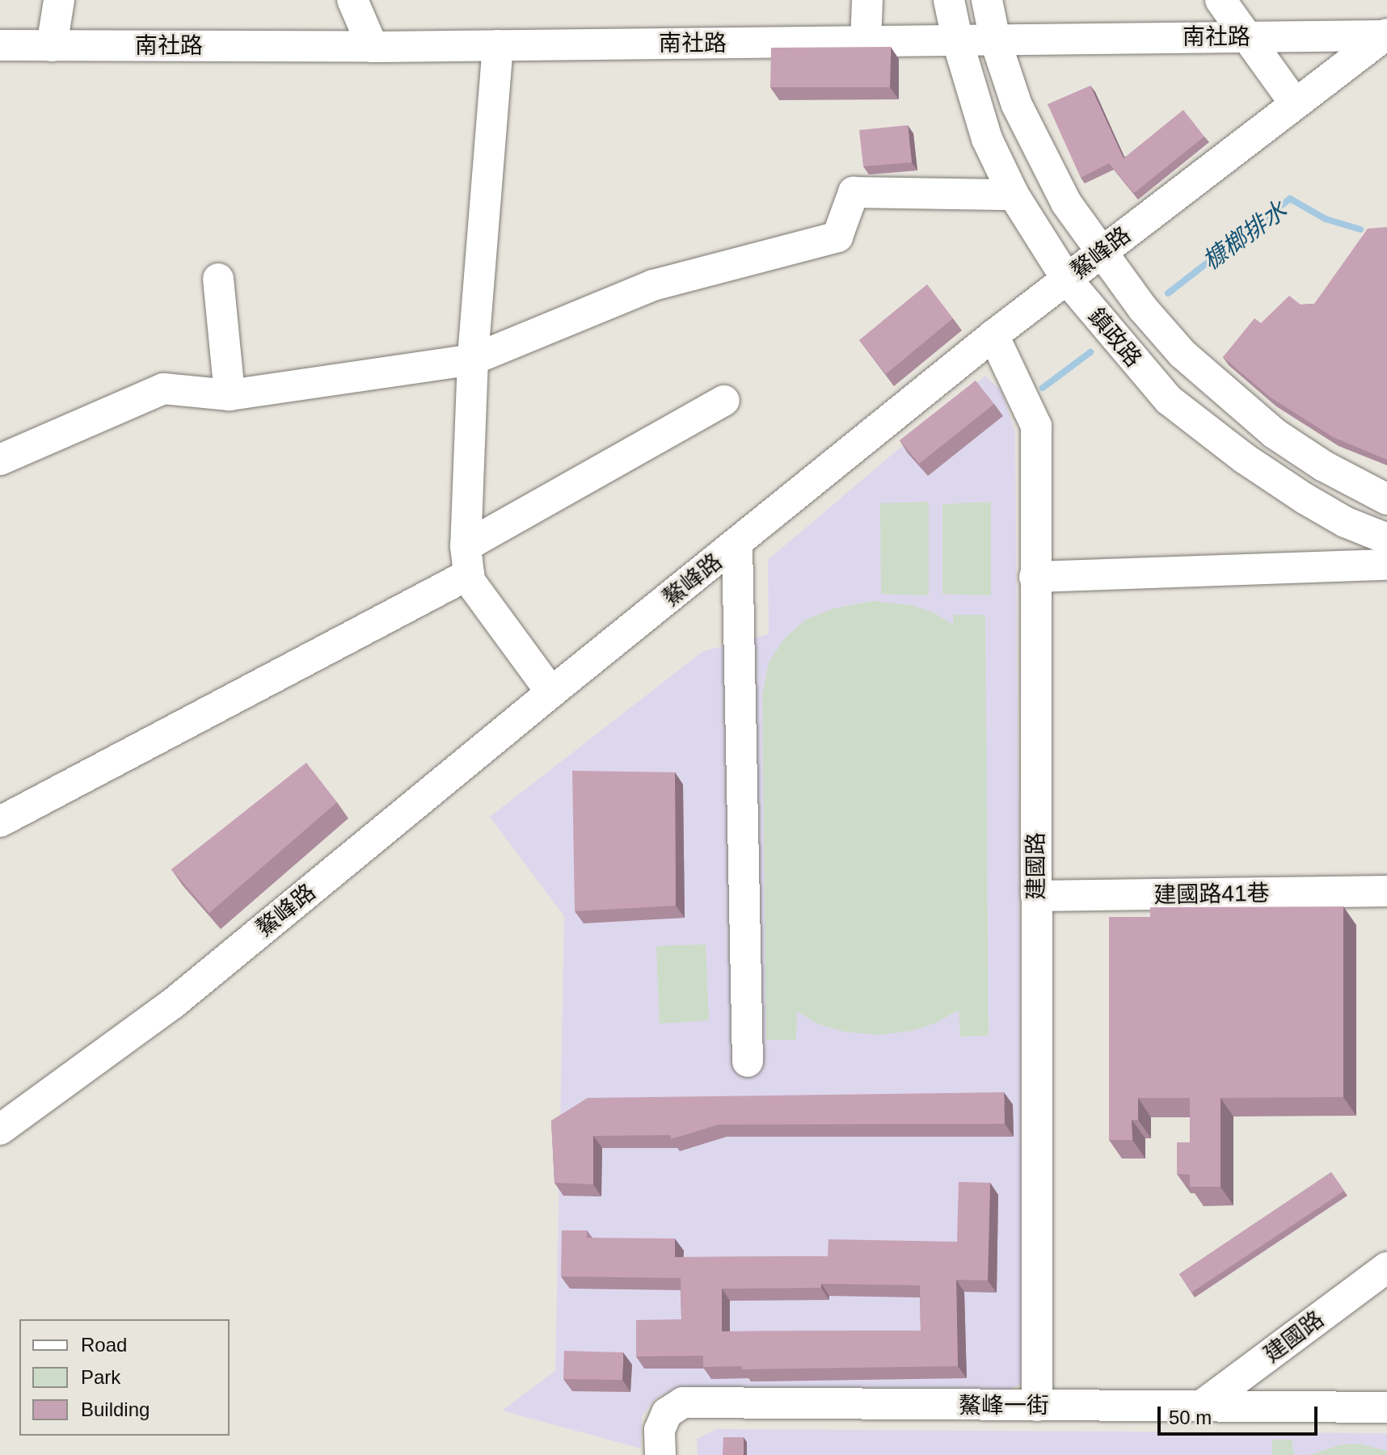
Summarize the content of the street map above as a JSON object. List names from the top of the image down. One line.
{"streets":{"street":["南社路","鰲峰路","鎮政路","建國路","建國路41巷","鰲峰一街"]},"crossings":[["南社路","鰲峰路"],["南社路","鎮政路"],["鰲峰路","鎮政路"],["鰲峰路","建國路"],["建國路","建國路41巷"],["建國路","鰲峰一街"]],"water":["槺榔排水"],"legend":["Road","Park","Building"],"scale_bar":"50 m"}
